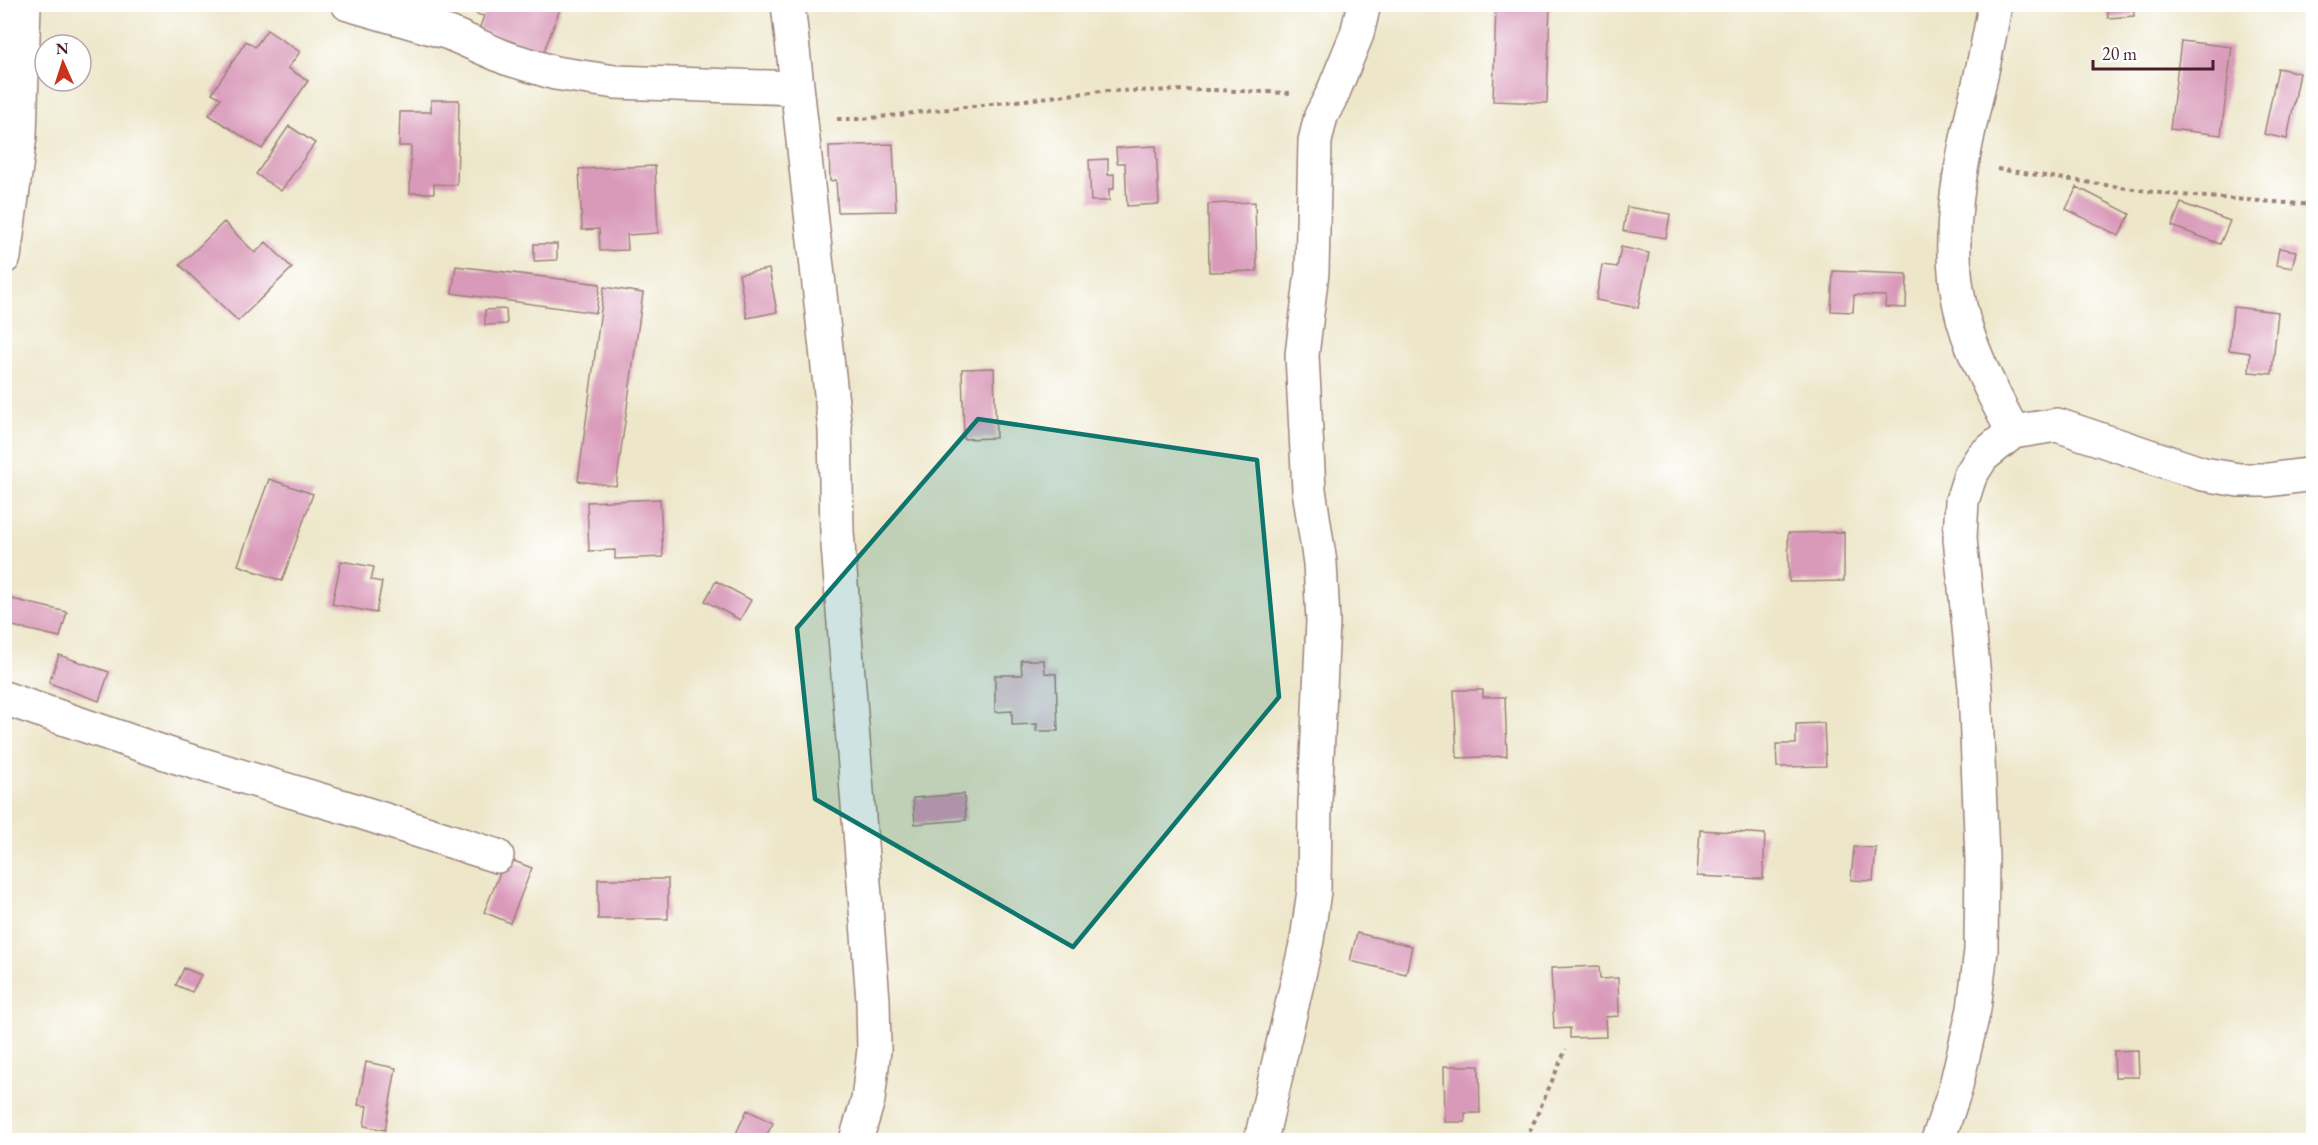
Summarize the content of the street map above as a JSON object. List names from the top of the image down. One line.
{"scale_bar":"20 m","north":"top"}
